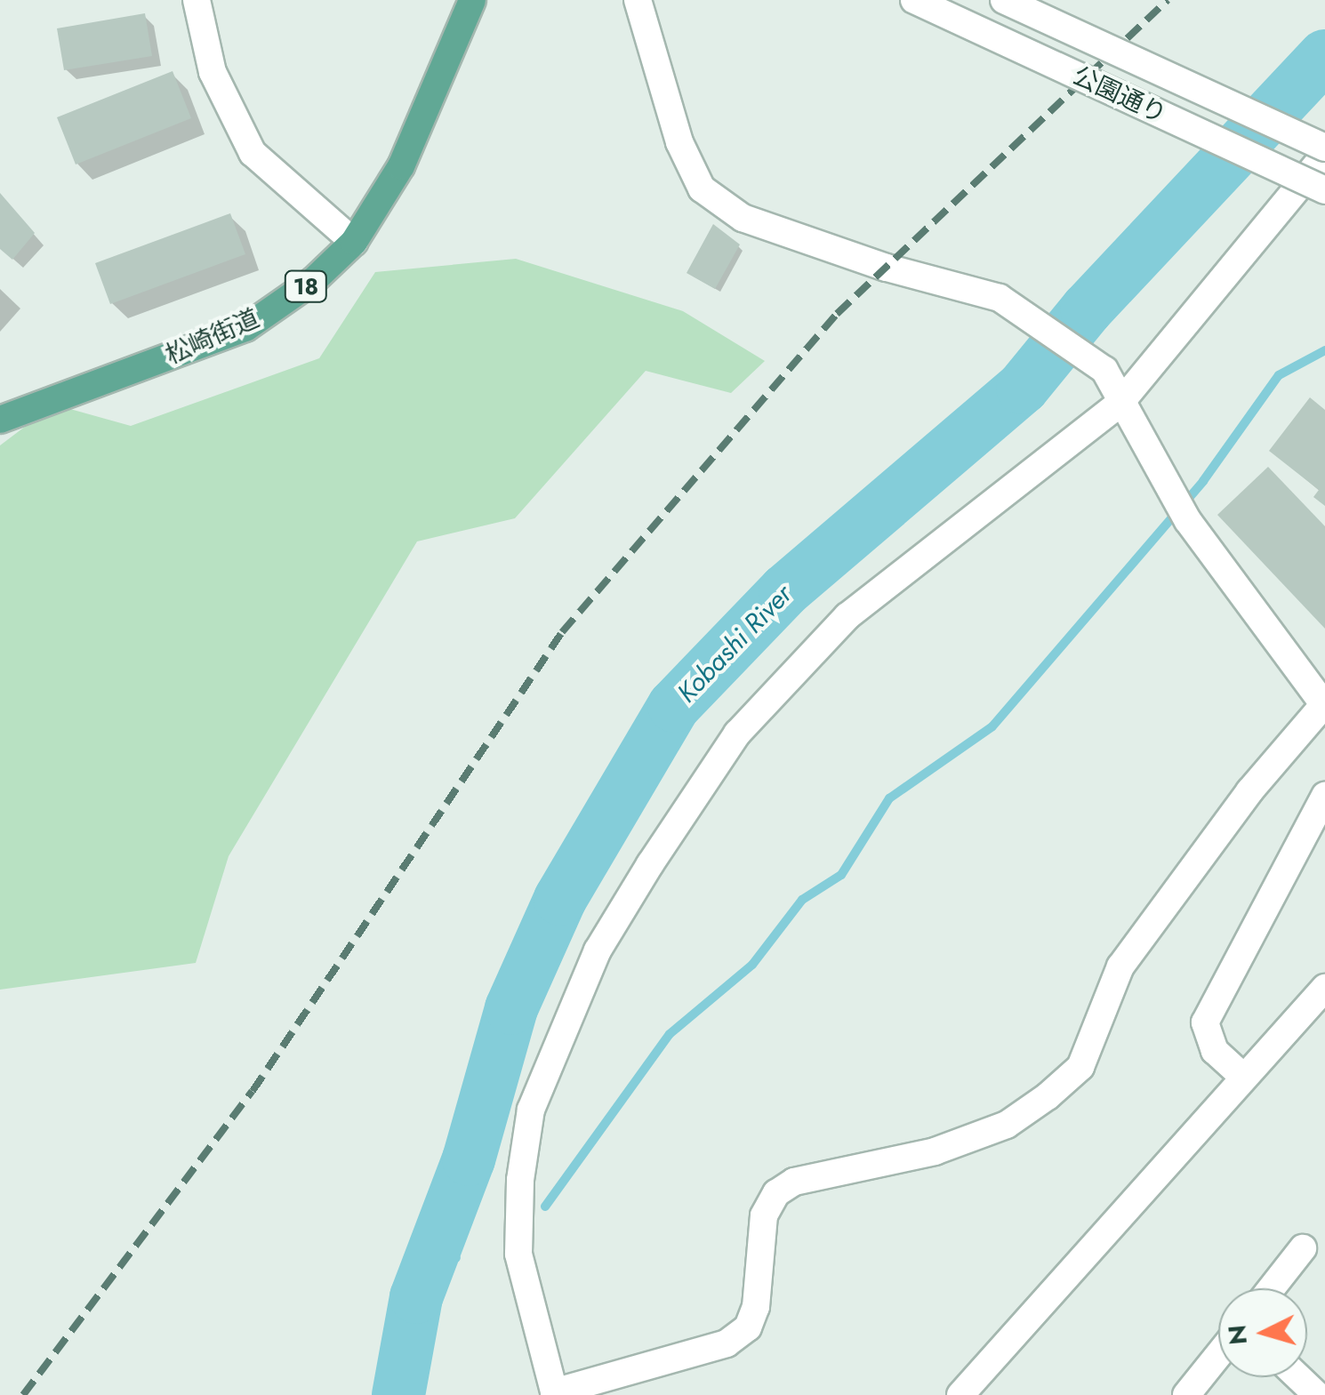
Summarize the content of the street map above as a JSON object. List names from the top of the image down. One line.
{"streets":{"main road":["18","松崎街道"],"street":["公園通り"]},"water":["Kobashi River"],"north":"left"}
